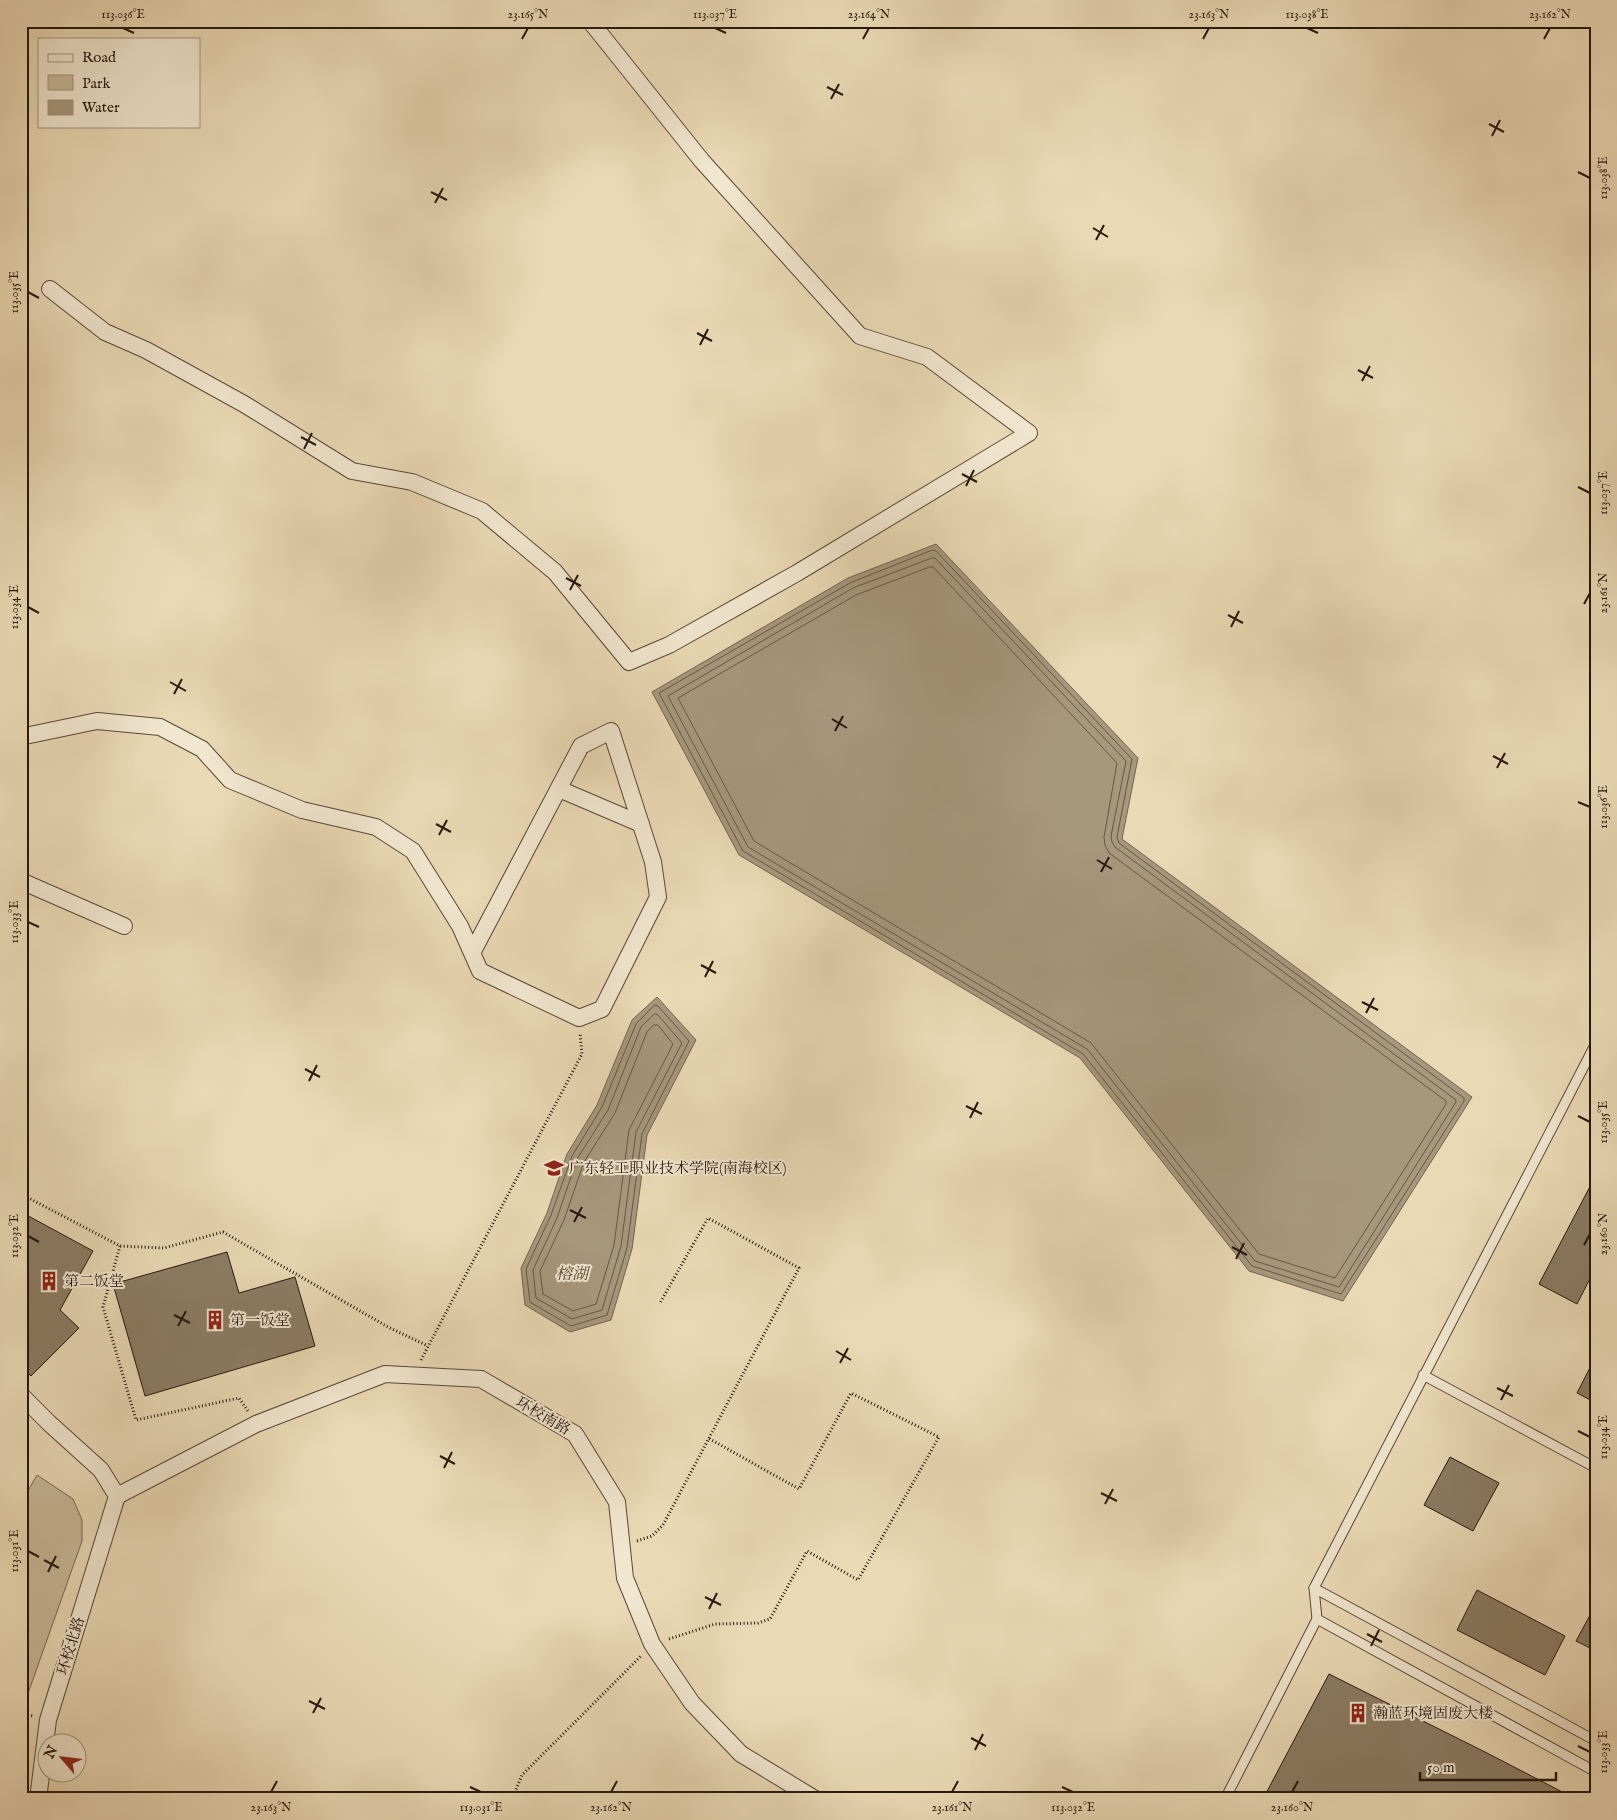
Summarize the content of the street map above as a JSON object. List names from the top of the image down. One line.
{"streets":{"street":["环校南路","环校北路"]},"crossings":[["环校南路","环校北路"]],"water":["榕湖"],"places":{"school or university":["广东轻工职业技术学院(南海校区)"],"building":["第二饭堂","第一饭堂","瀚蓝环境固废大楼"]},"legend":["Road","Park","Water"],"scale_bar":"50 m","north":"top left","coordinates":["113.036°E","23.165°N","113.037°E","23.164°N","23.163°N","113.038°E","23.162°N","113.035°E","23.161°N","113.034°E","113.033°E","23.160°N","113.032°E","113.031°E"]}
